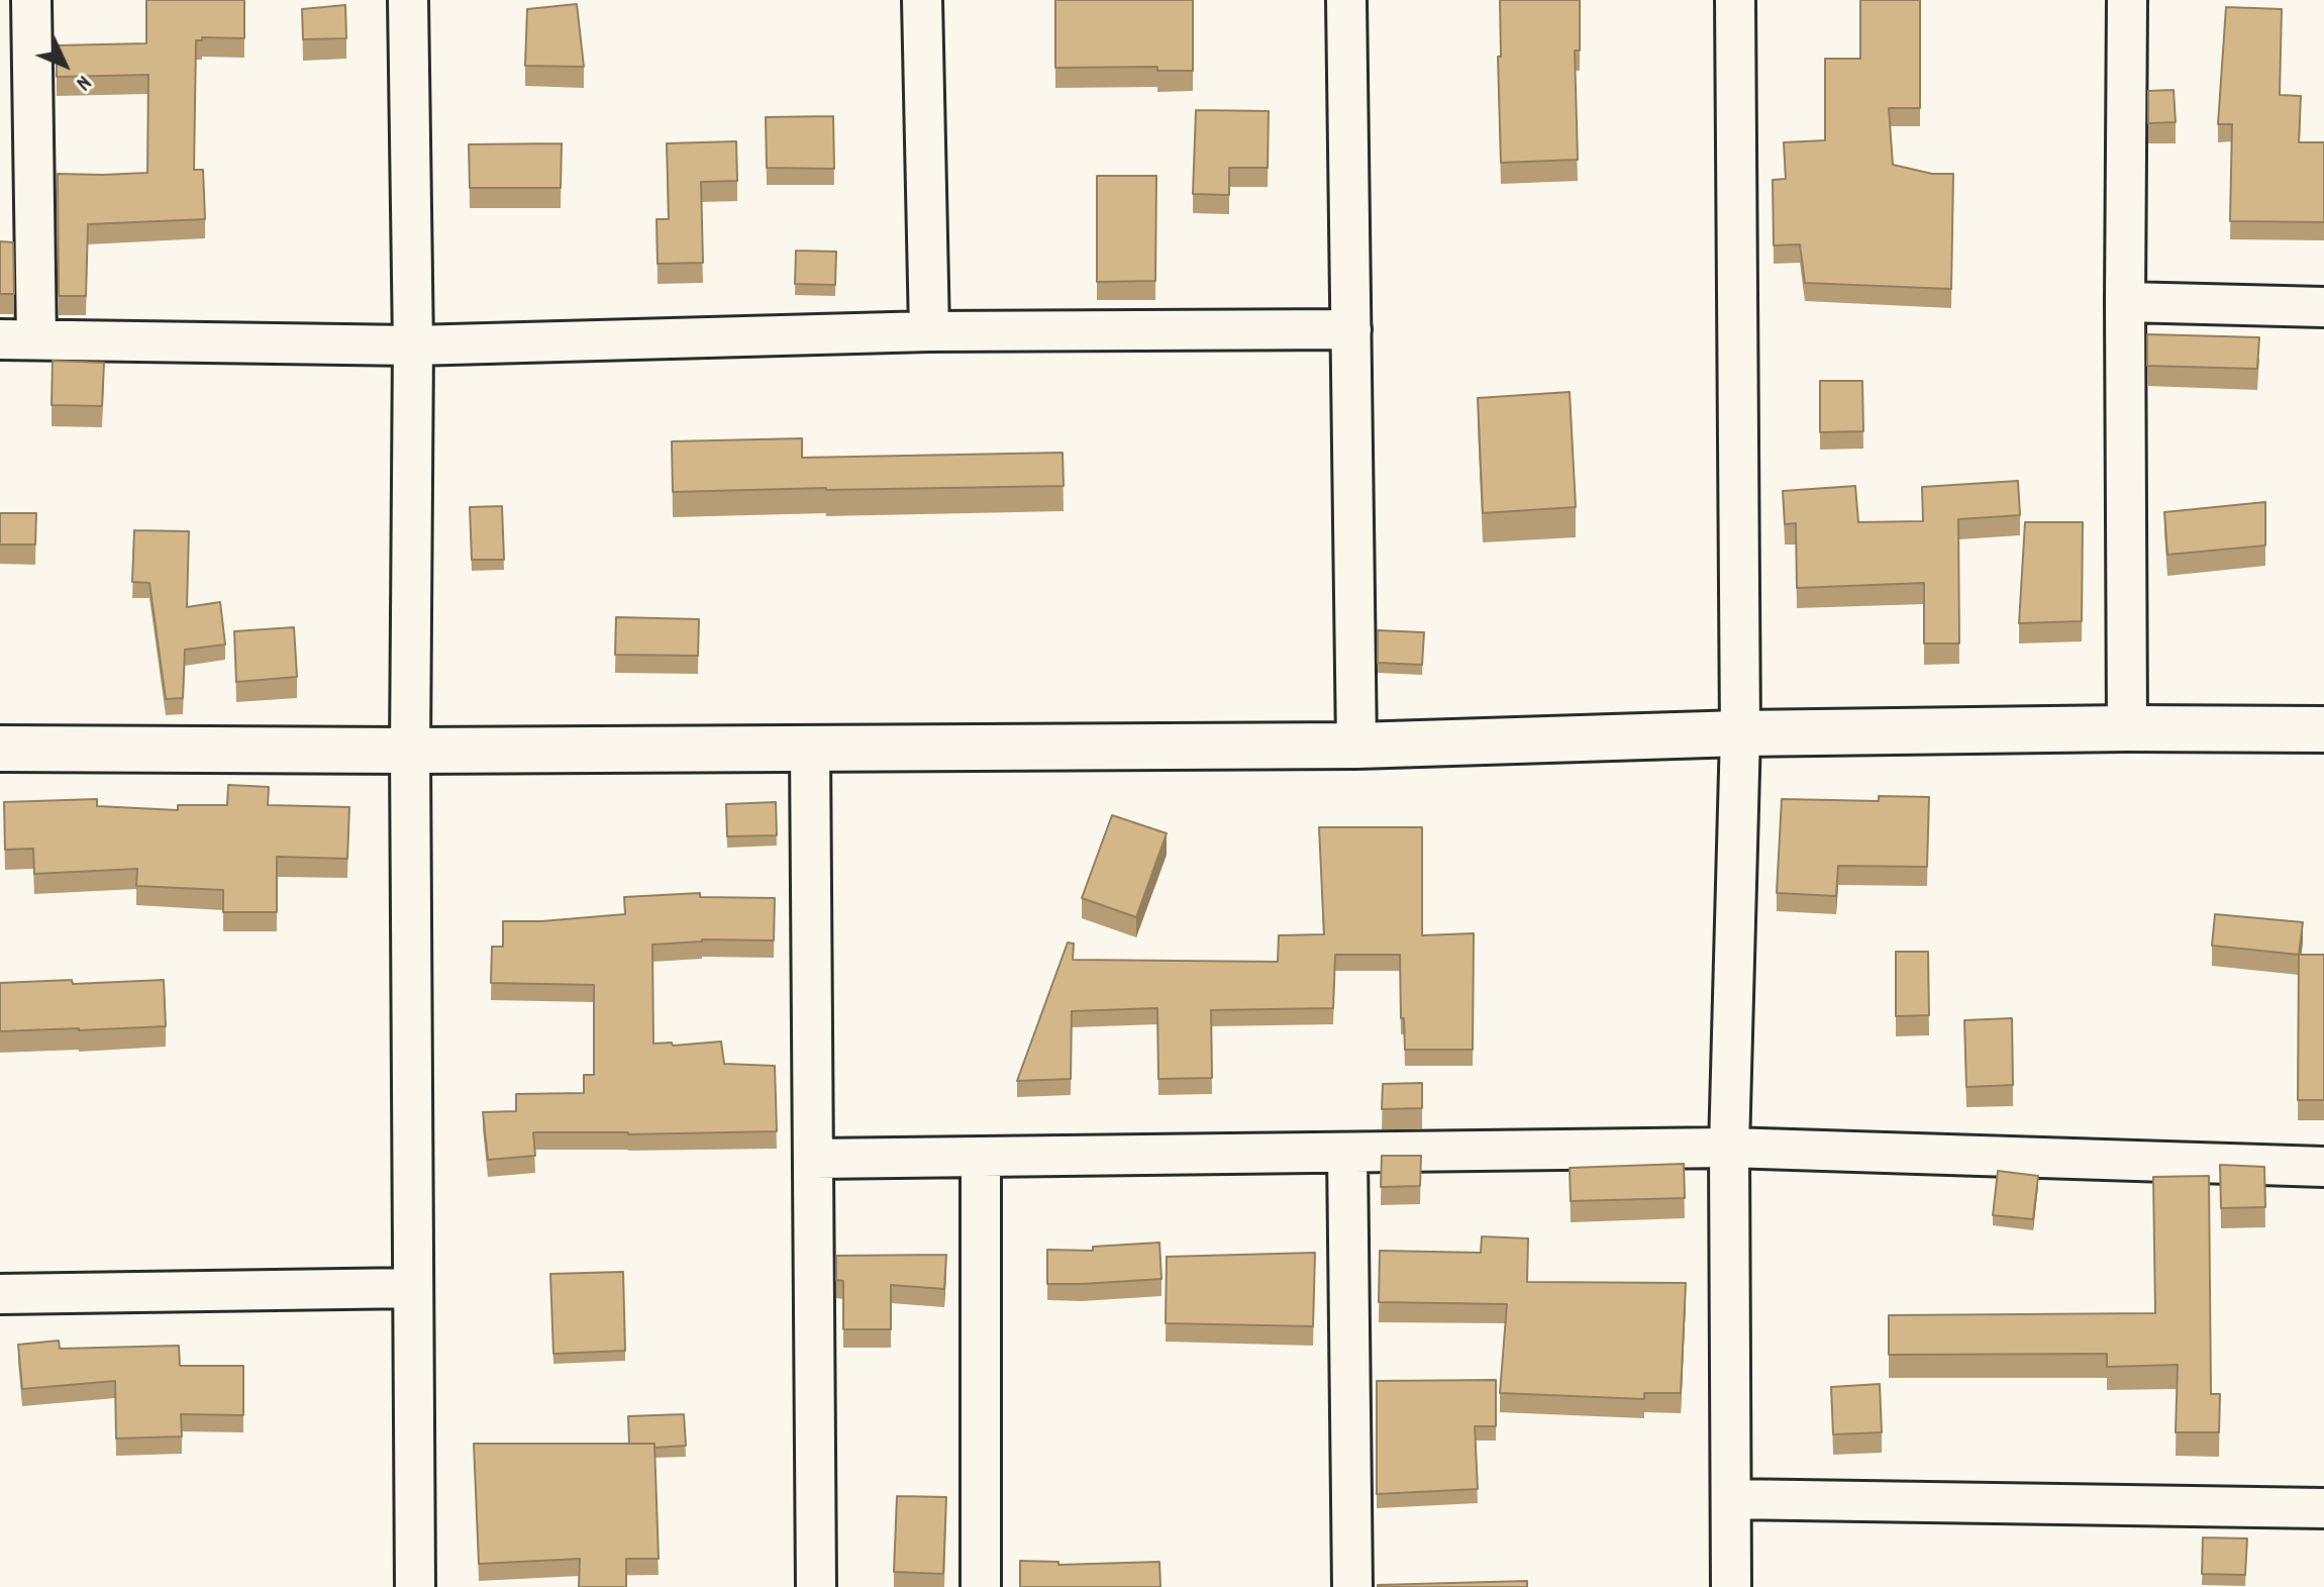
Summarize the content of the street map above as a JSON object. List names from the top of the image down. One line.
{"north":"bottom right"}
